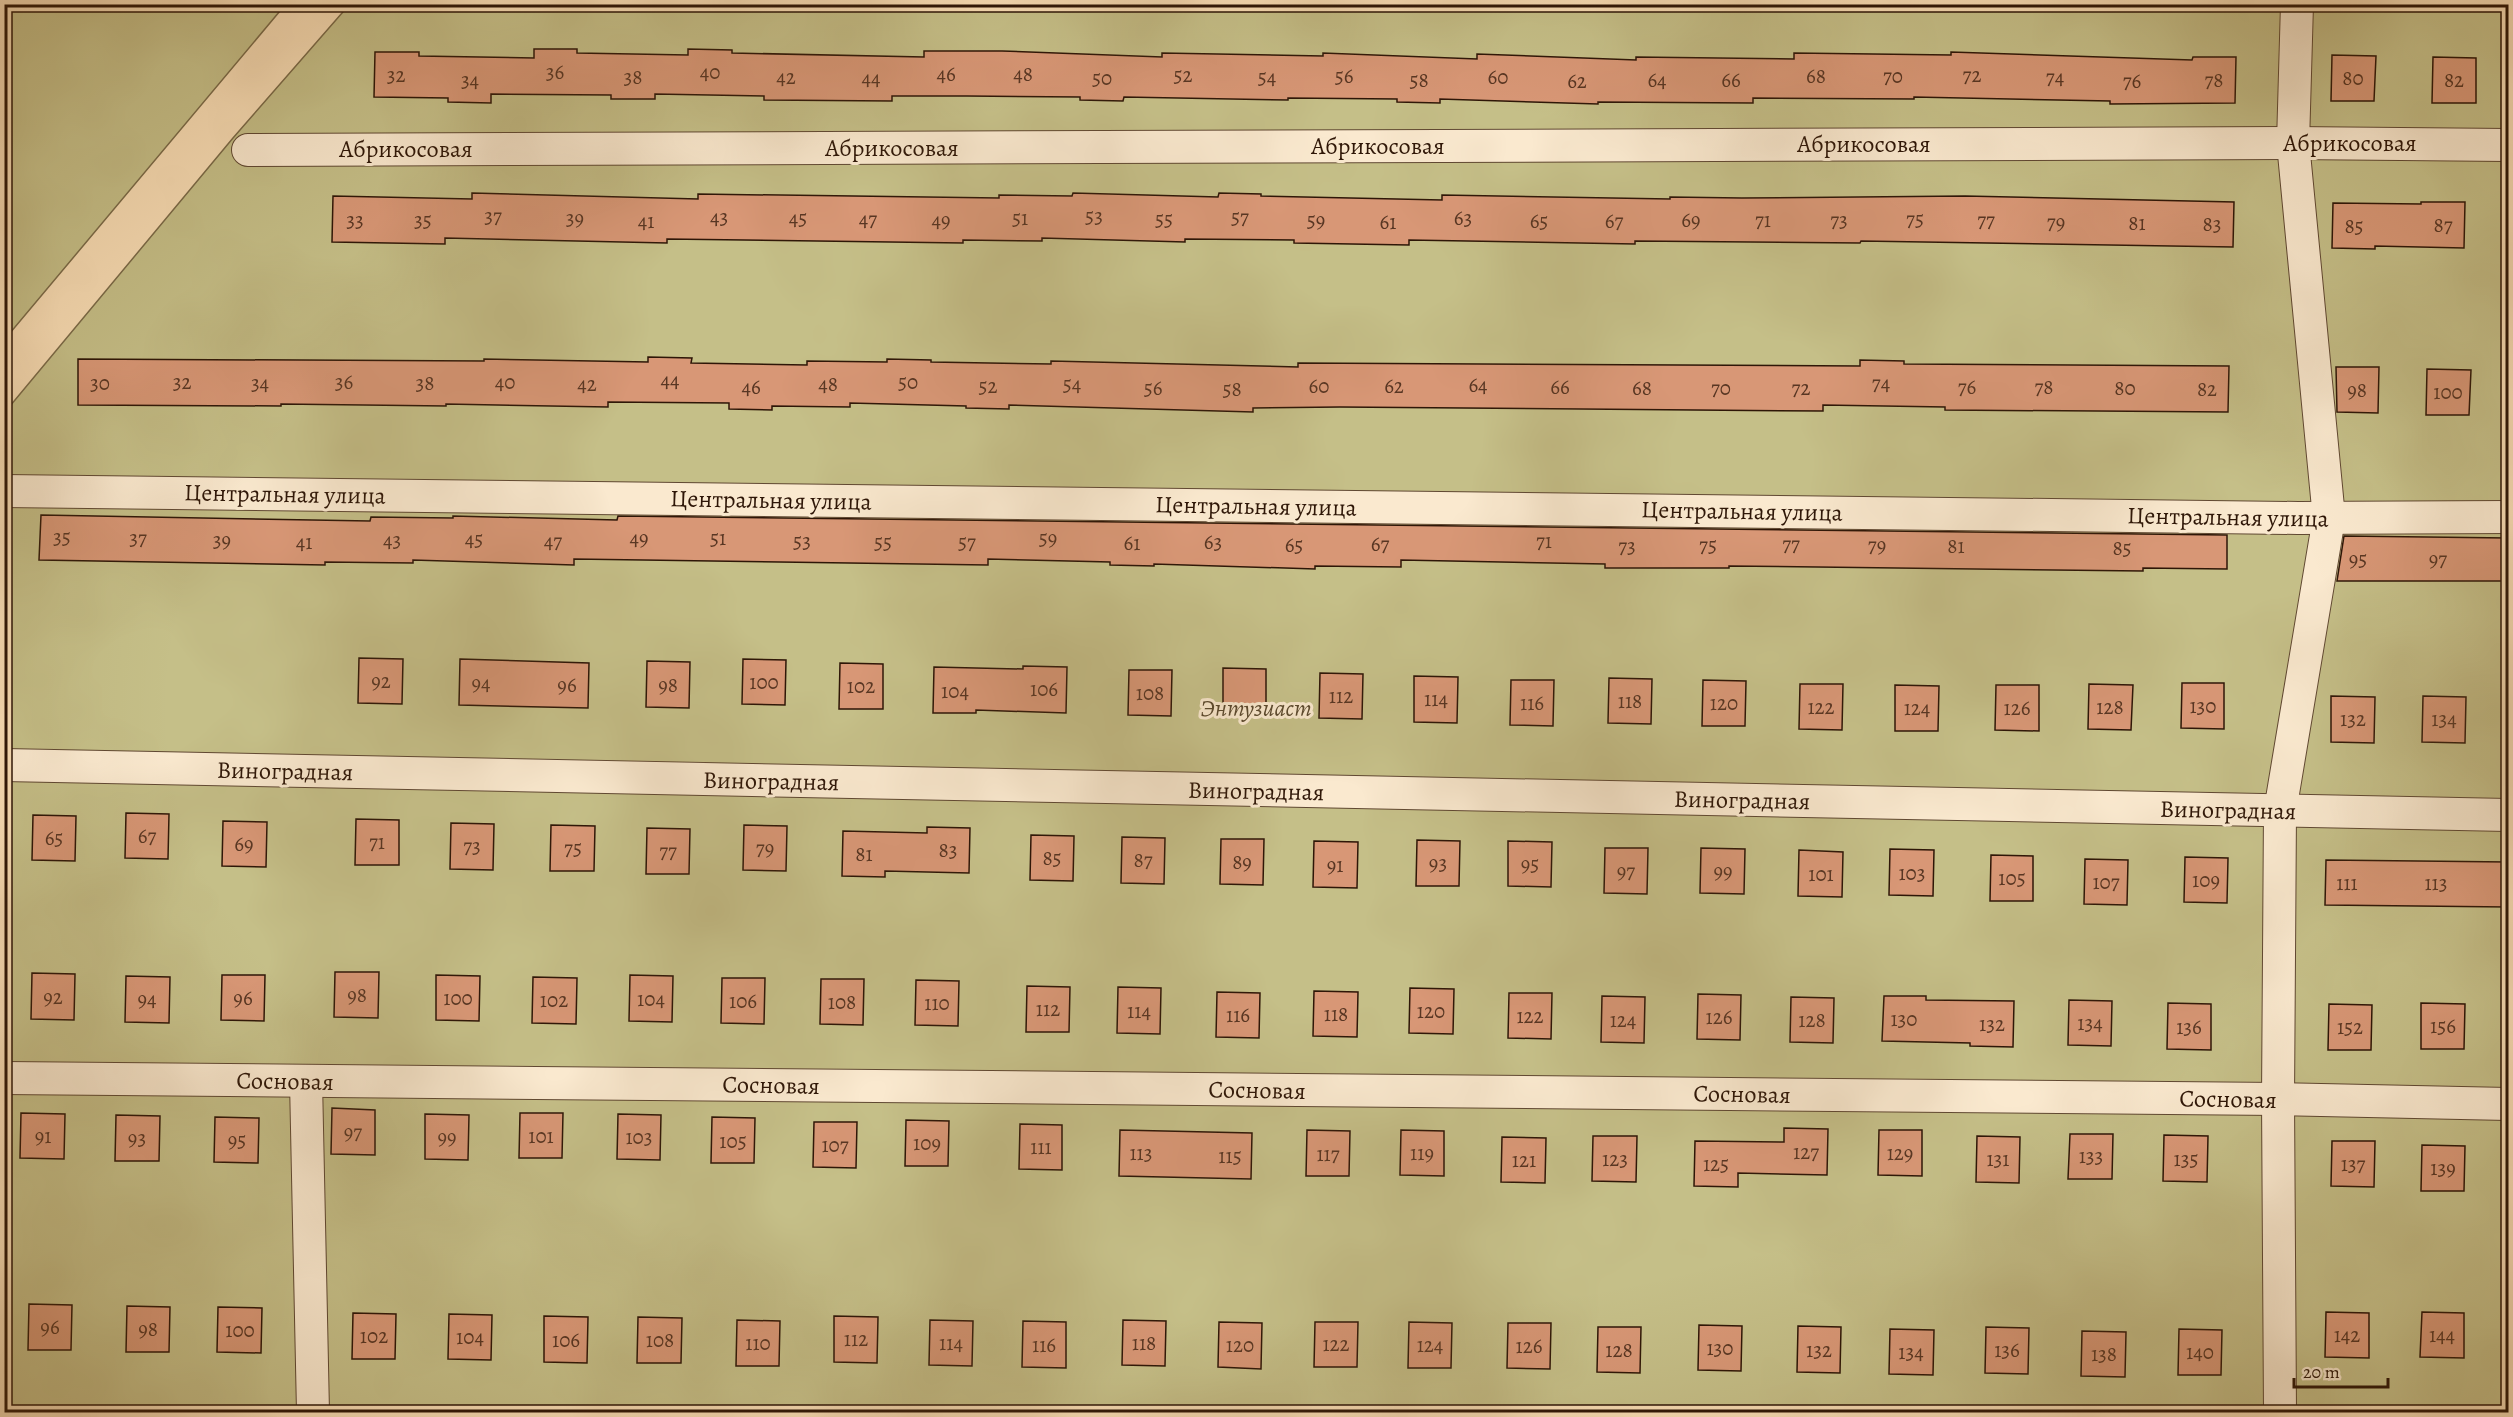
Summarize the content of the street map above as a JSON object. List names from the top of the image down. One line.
{"streets":{"street":["Абрикосовая","Центральная улица","Виноградная","Сосновая"]},"parks":["Энтузиаст"],"house_numbers":["36","40","46","48","32","52","72","56","68","70","38","42","54","60","74","44","50","80","34","58","64","66","78","82","62","76","37","53","43","57","39","45","51","63","47","55","75","33","35","49","59","69","71","73","77","41","65","67","61","79","81","83","87","85","44","32","36","40","50","30","34","38","74","42","48","54","64","52","60","62","46","66","76","78","56","68","70","72","80","58","82","98","100","35","37","49","51","59","45","39","43","47","53","71","41","55","57","63","61","67","77","65","75","79","73","81","85","95","97","92","100","94","96","98","102","106","104","108","112","114","118","116","120","130","122","128","124","126","132","134","67","65","71","69","73","75","79","83","77","81","85","87","89","93","95","91","97","99","103","101","105","109","107","111","113","98","92","96","100","94","104","102","106","108","110","112","114","120","118","116","122","126","130","124","128","134","132","156","136","152","97","91","101","99","103","93","95","105","109","107","111","127","113","119","129","117","115","133","123","131","135","121","125","137","139","96","98","100","142","144","102","104","112","106","108","110","114","118","122","116","120","124","126","130","128","132","136","134","140","138"],"scale_bar":"20 m"}
